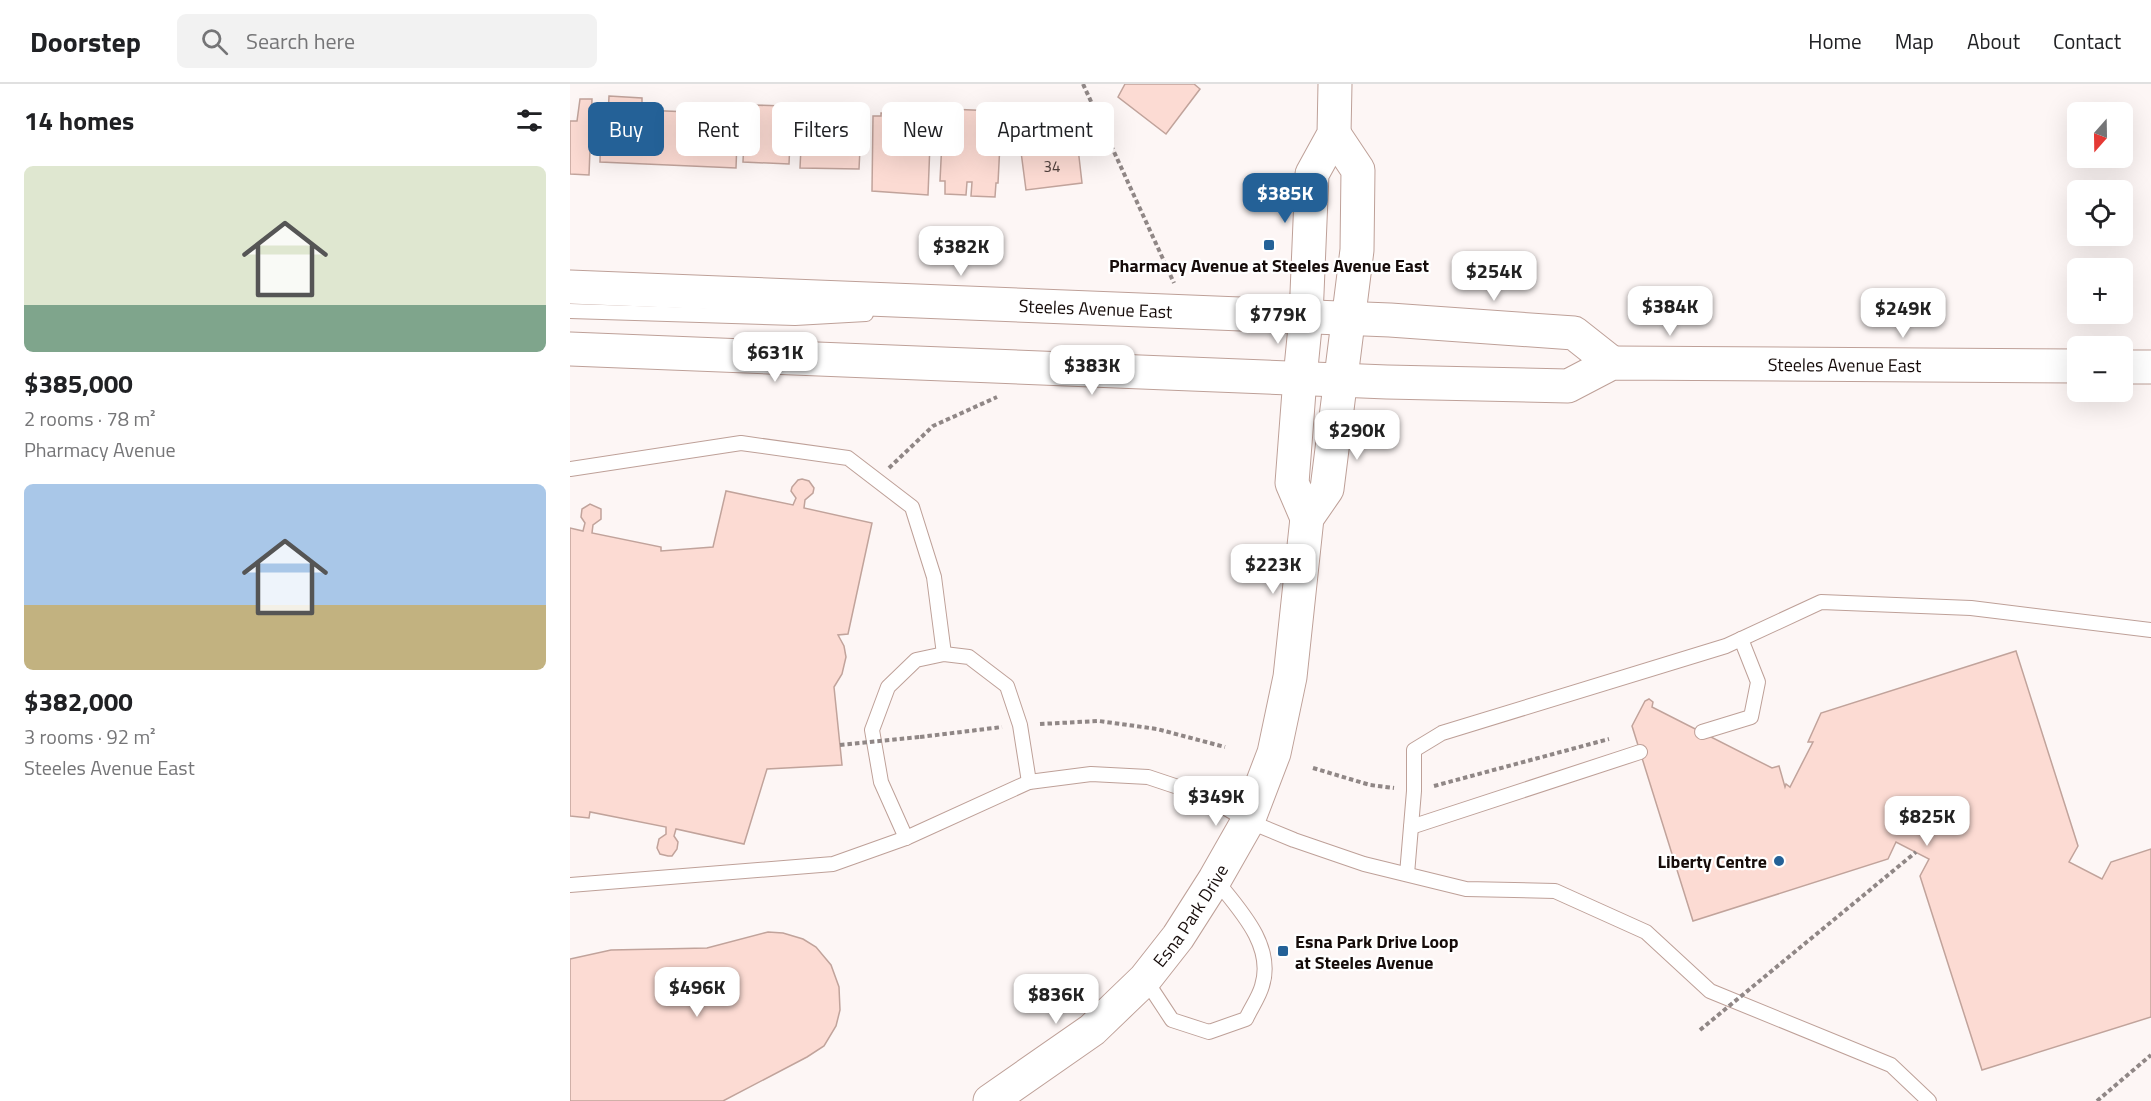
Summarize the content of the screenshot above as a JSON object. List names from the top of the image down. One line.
{"streets":{"main road":["Steeles Avenue East","Esna Park Drive"]},"crossings":[["Steeles Avenue East","Esna Park Drive"]],"places":{"transit":["Pharmacy Avenue at Steeles Avenue East","Esna Park Drive Loop at Steeles Avenue"],"other":["Liberty Centre"]},"house_numbers":["34"],"north":"bottom","page":{"header":"Doorstep","search":"Search here","nav":["Home","Map","About","Contact"],"heading":"14 homes","map_buttons":["+","−"],"chip":["Buy","Rent","Filters","New","Apartment"],"list":[{"name":"$385,000","note":"2 rooms · 78 m² · Pharmacy Avenue"},{"name":"$382,000","note":"3 rooms · 92 m² · Steeles Avenue East"}],"price":["$385K","$382K","$254K","$384K","$249K","$779K","$631K","$383K","$290K","$223K","$349K","$825K","$496K","$836K"]}}
